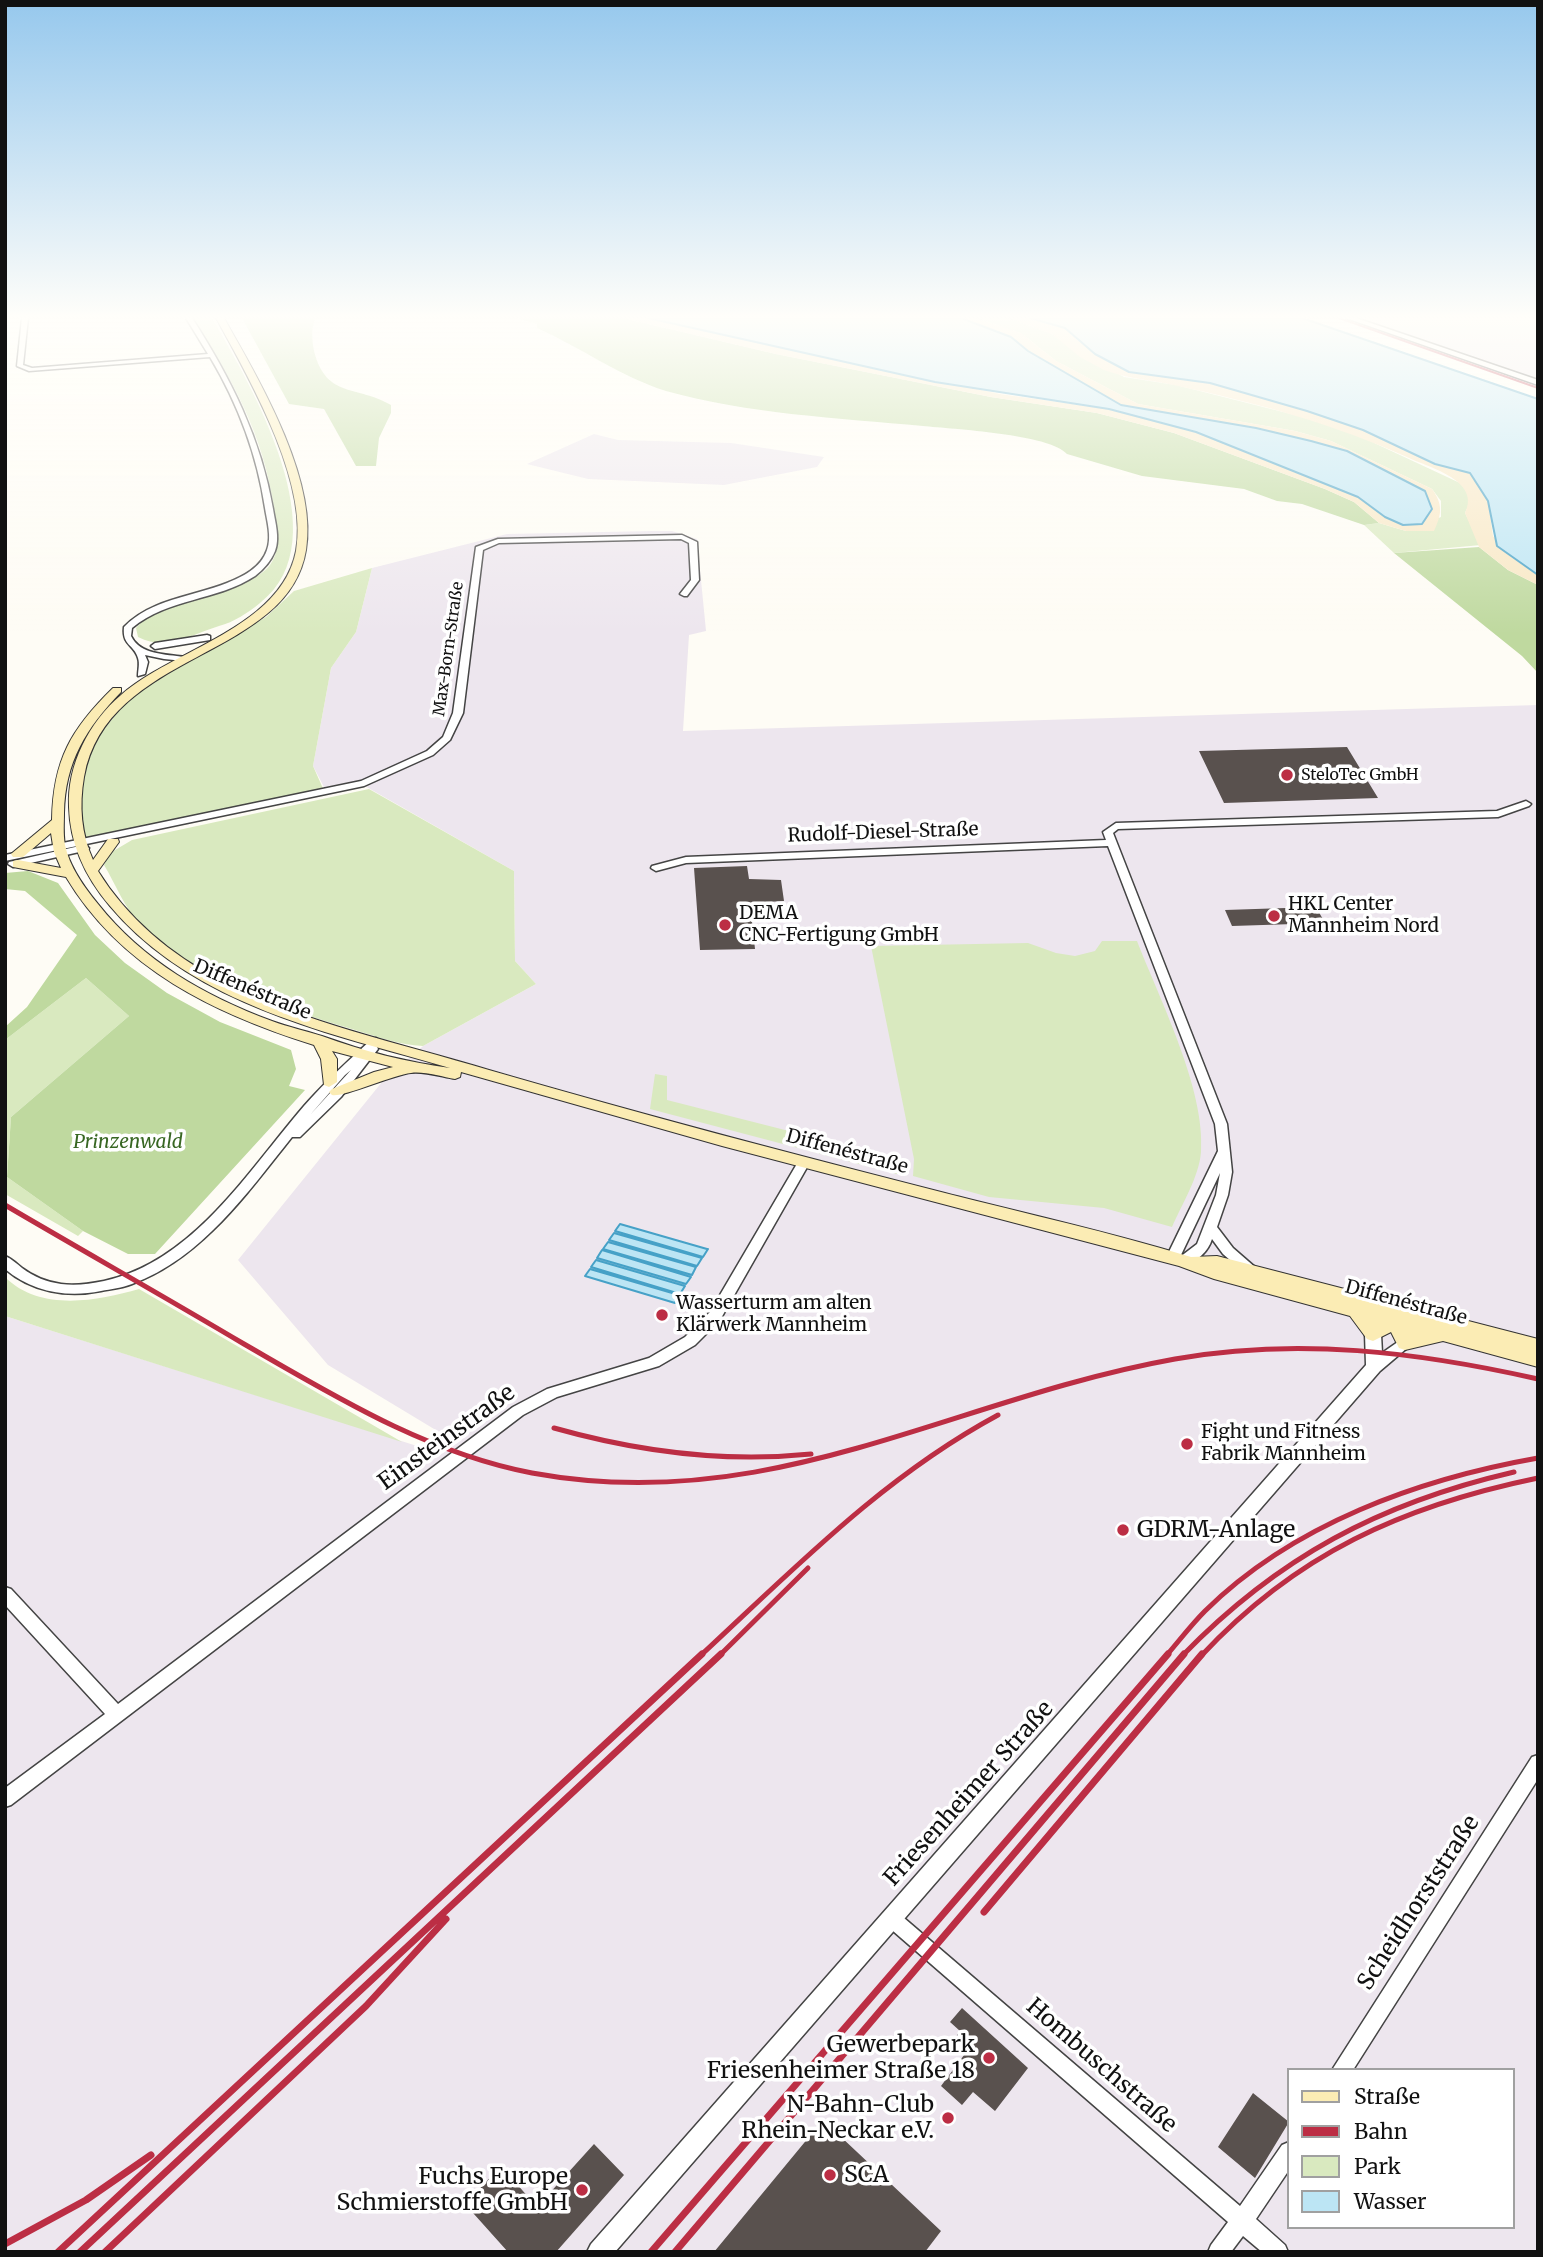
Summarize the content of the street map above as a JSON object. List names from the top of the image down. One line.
{"streets":{"main road":["Diffenéstraße"],"street":["Max-Born-Straße","Rudolf-Diesel-Straße","Einsteinstraße","Friesenheimer Straße","Scheidhorststraße","Hombuschstraße"]},"crossings":[["Max-Born-Straße","Diffenéstraße"],["Diffenéstraße","Einsteinstraße"],["Friesenheimer Straße","Hombuschstraße"]],"parks":["Prinzenwald"],"places":["SteloTec GmbH","HKL Center Mannheim Nord","DEMA CNC-Fertigung GmbH","Wasserturm am alten Klärwerk Mannheim","Fight und Fitness Fabrik Mannheim","GDRM-Anlage","Gewerbepark Friesenheimer Straße 18","N-Bahn-Club Rhein-Neckar e.V.","SCA","Fuchs Europe Schmierstoffe GmbH"],"legend":["Straße","Bahn","Park","Wasser"]}
